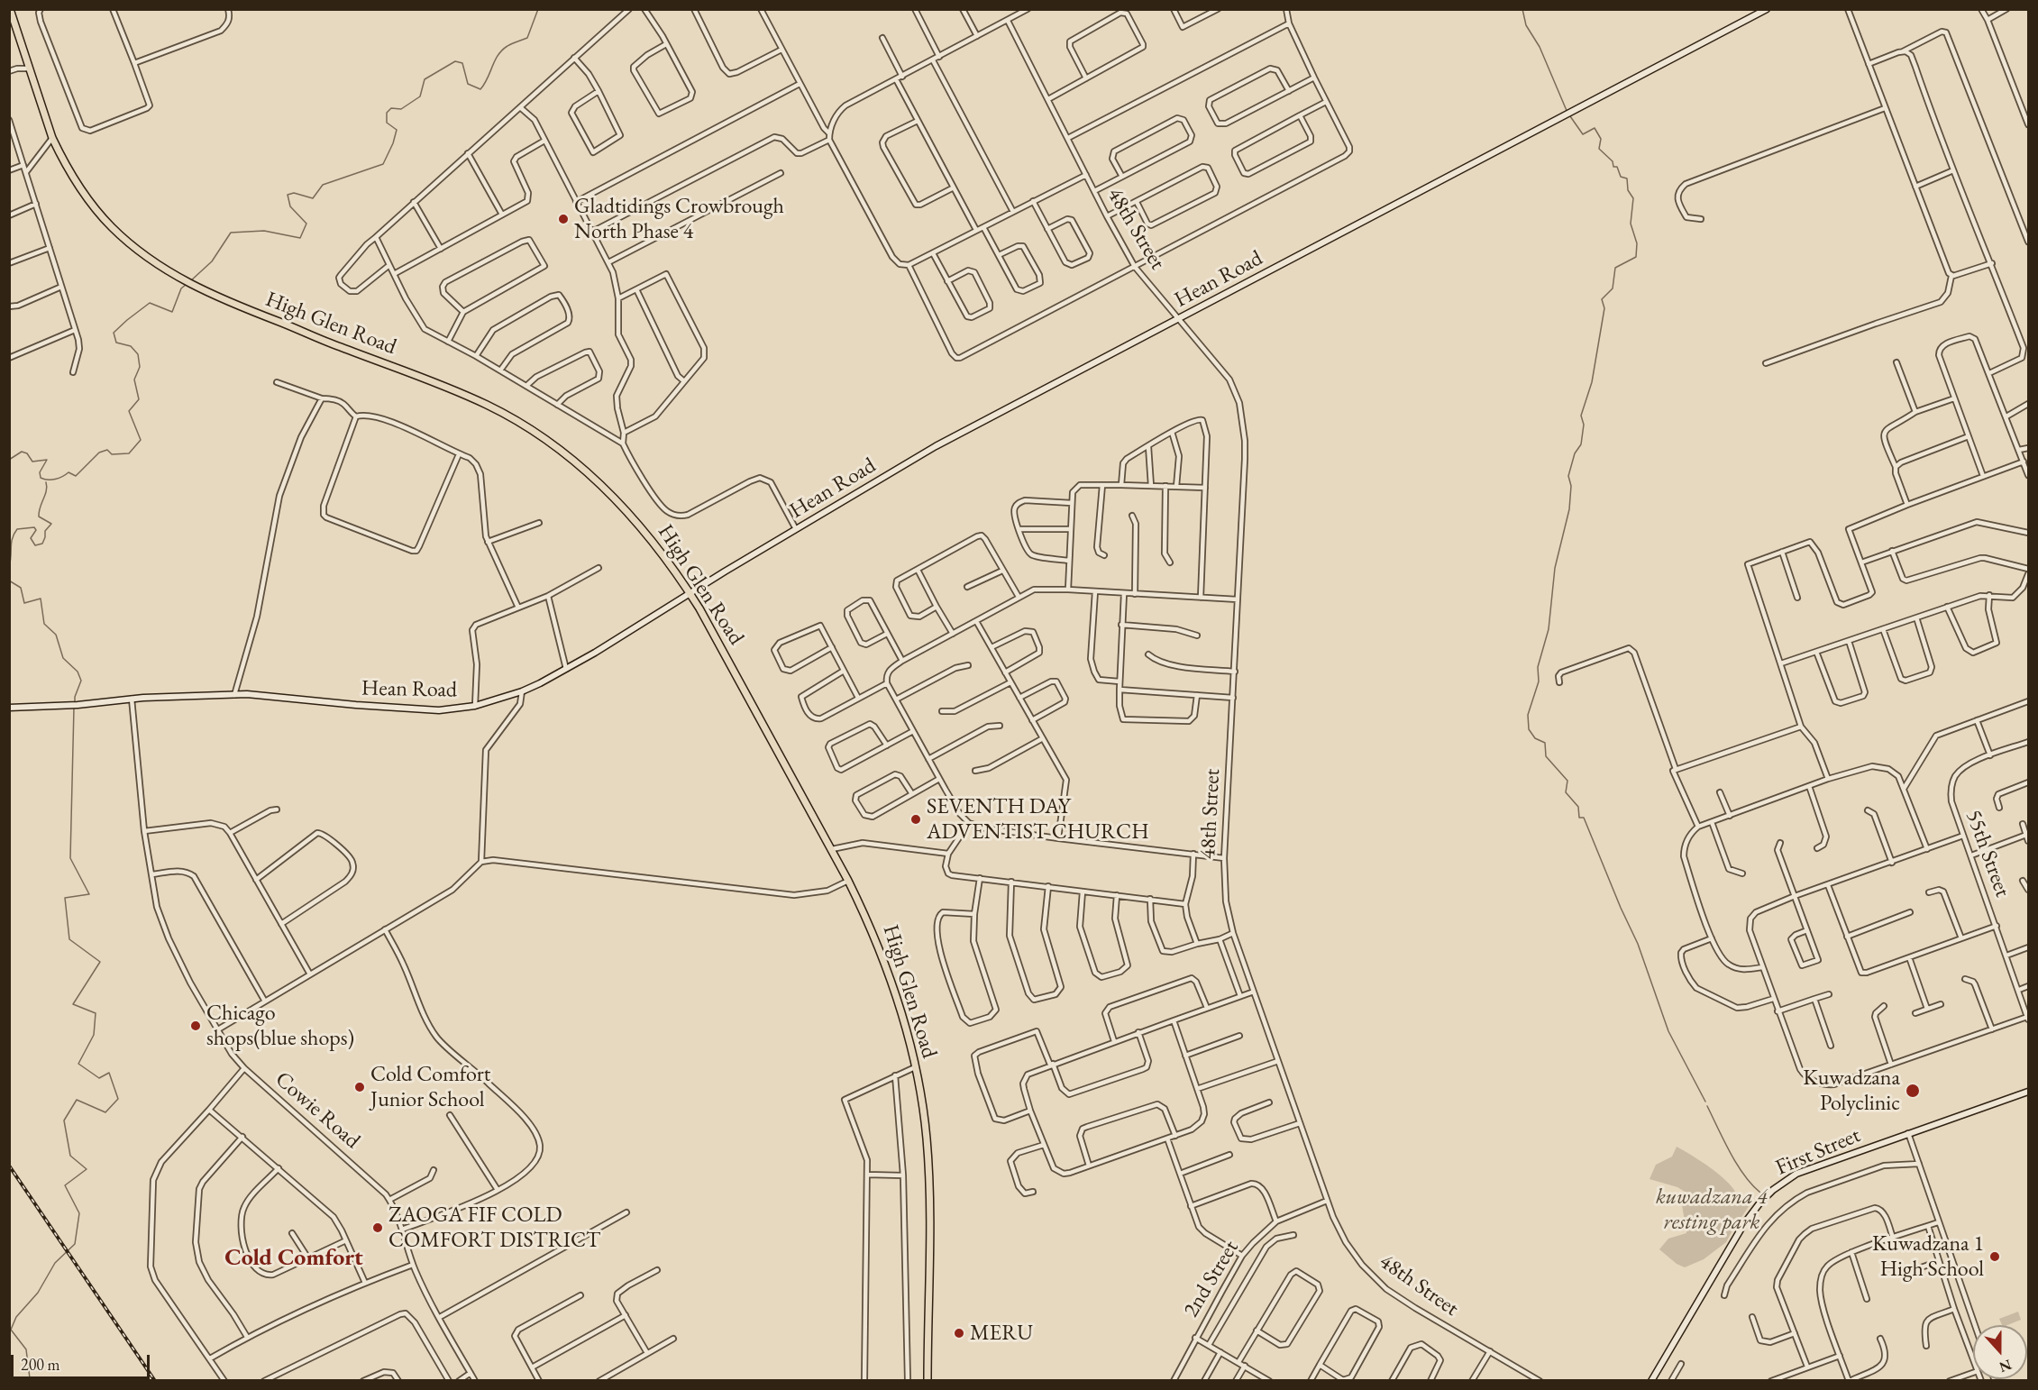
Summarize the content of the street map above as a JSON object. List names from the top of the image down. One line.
{"streets":{"main road":["High Glen Road"],"street":["48th Street","Hean Road","55th Street","Cowie Road","First Street","2nd Street"]},"crossings":[["48th Street","Hean Road"],["48th Street","2nd Street"],["Hean Road","High Glen Road"],["Hean Road","Cowie Road"]],"districts":["Cold Comfort"],"parks":["kuwadzana 4 resting park"],"places":["Gladtidings Crowbrough North Phase 4","SEVENTH DAY ADVENTIST CHURCH","Chicago shops(blue shops)","Cold Comfort Junior School","Kuwadzana Polyclinic","ZAOGA FIF COLD COMFORT DISTRICT","Kuwadzana 1 High School","MERU"],"scale_bar":"200 m","north":"bottom"}
